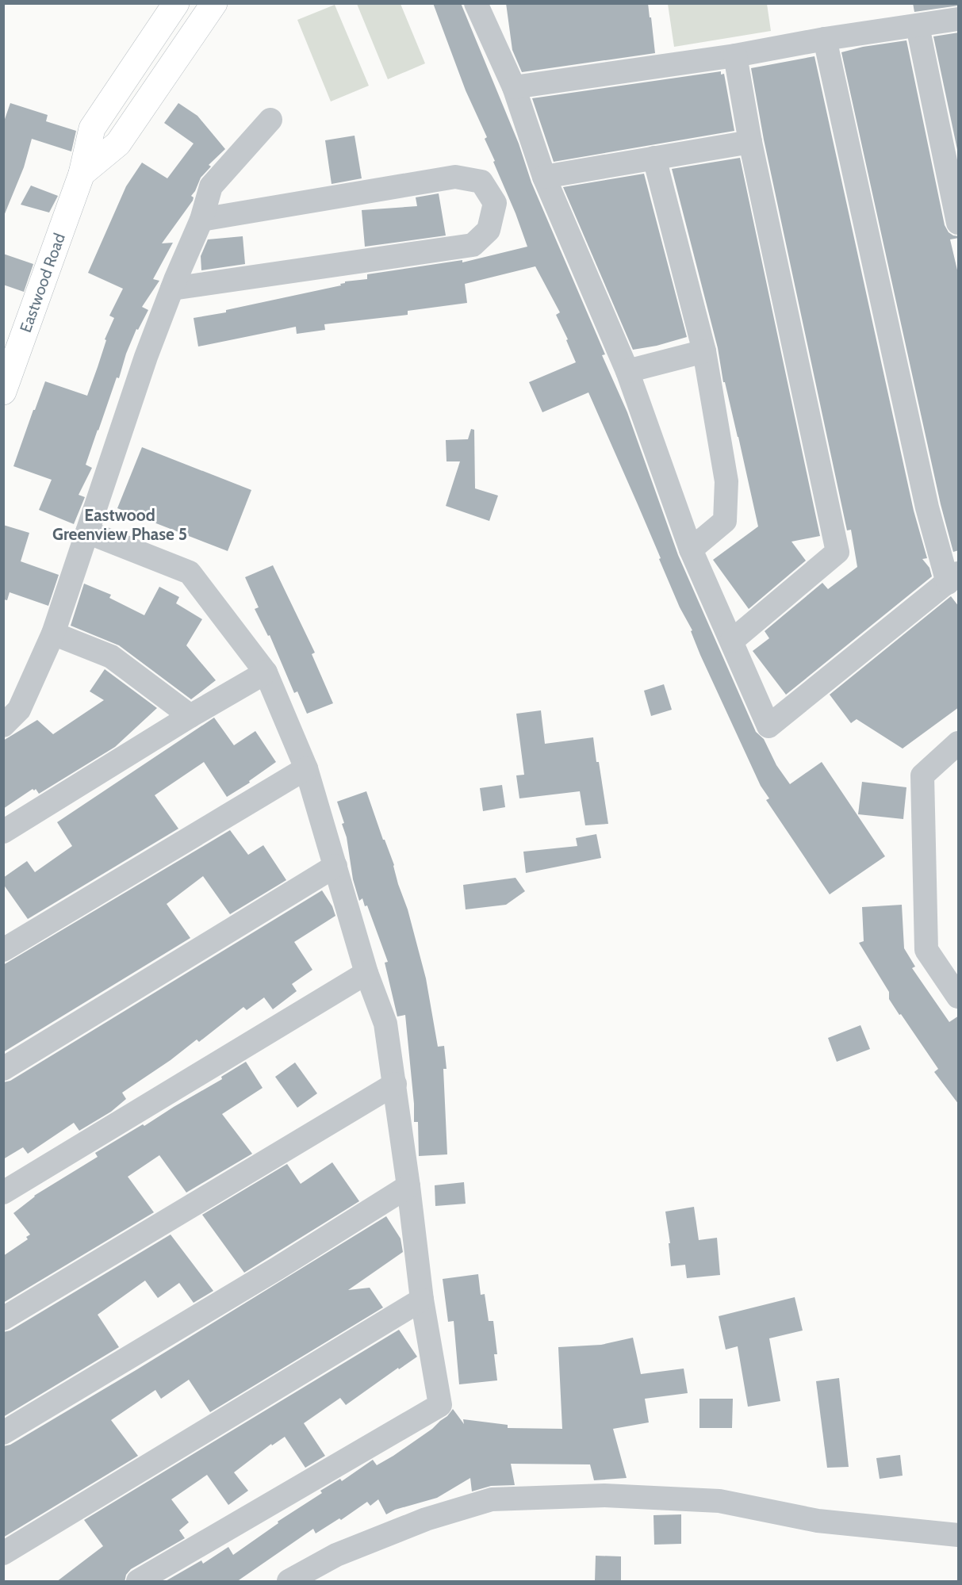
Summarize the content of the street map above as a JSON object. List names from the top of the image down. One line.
{"streets":{"main road":["Eastwood Road"]},"districts":["Eastwood Greenview Phase 5"]}
